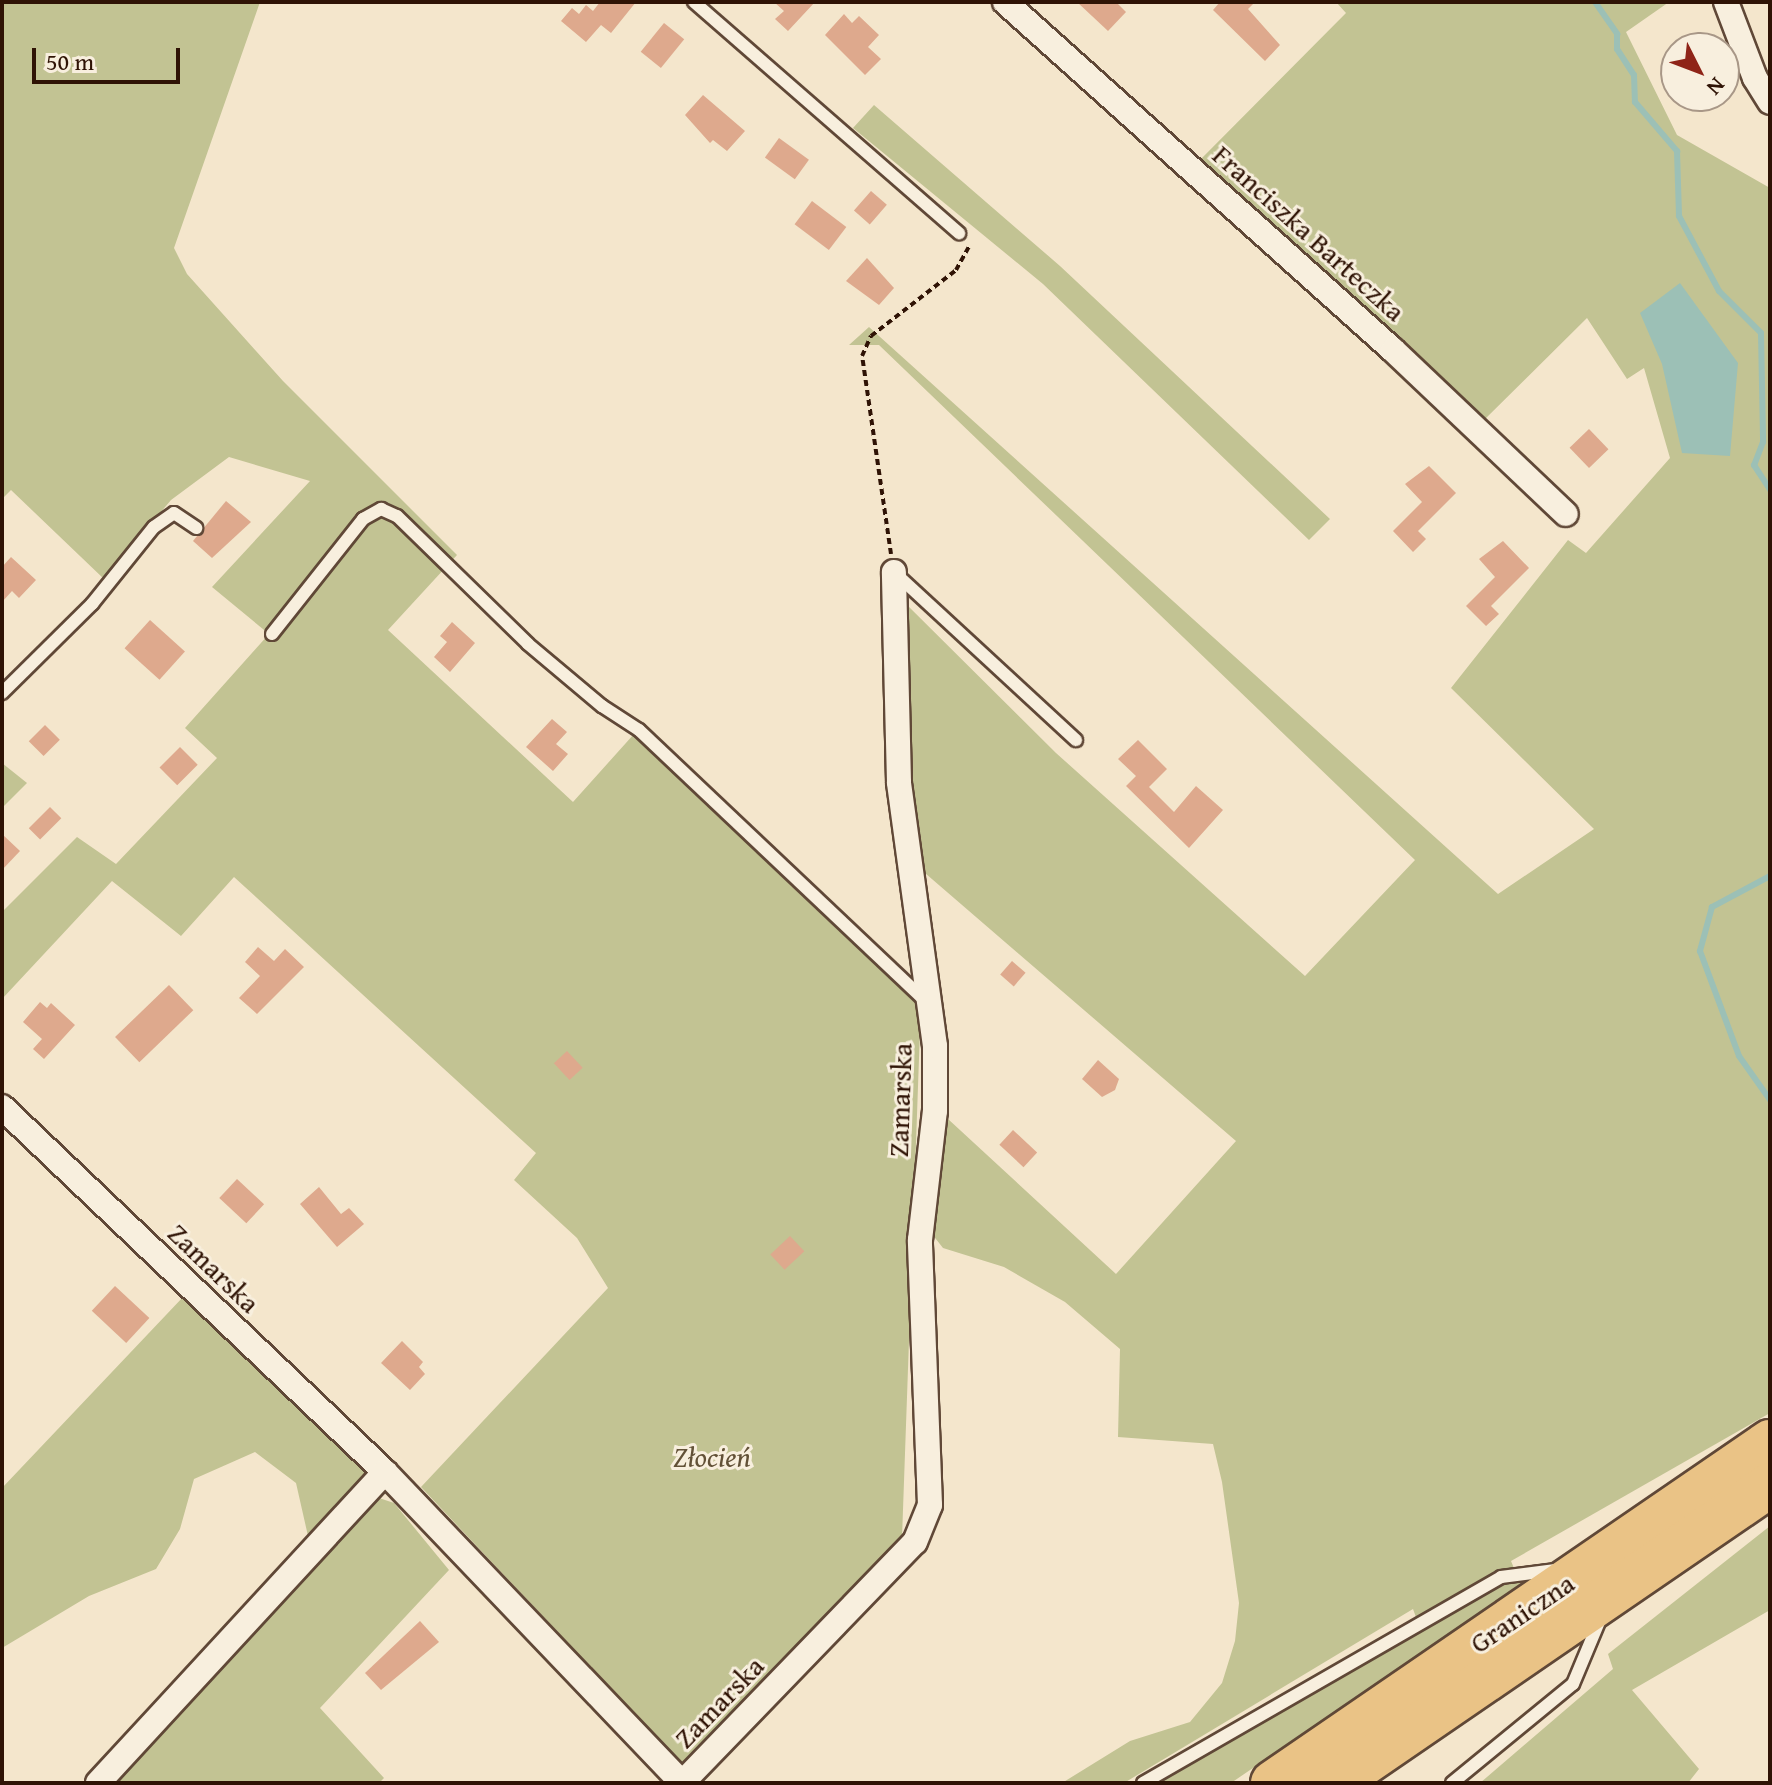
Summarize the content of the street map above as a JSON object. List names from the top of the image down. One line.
{"streets":{"highway":["Graniczna"],"street":["Franciszka Barteczka","Zamarska"]},"parks":["Złocień"],"scale_bar":"50 m","north":"bottom right"}
